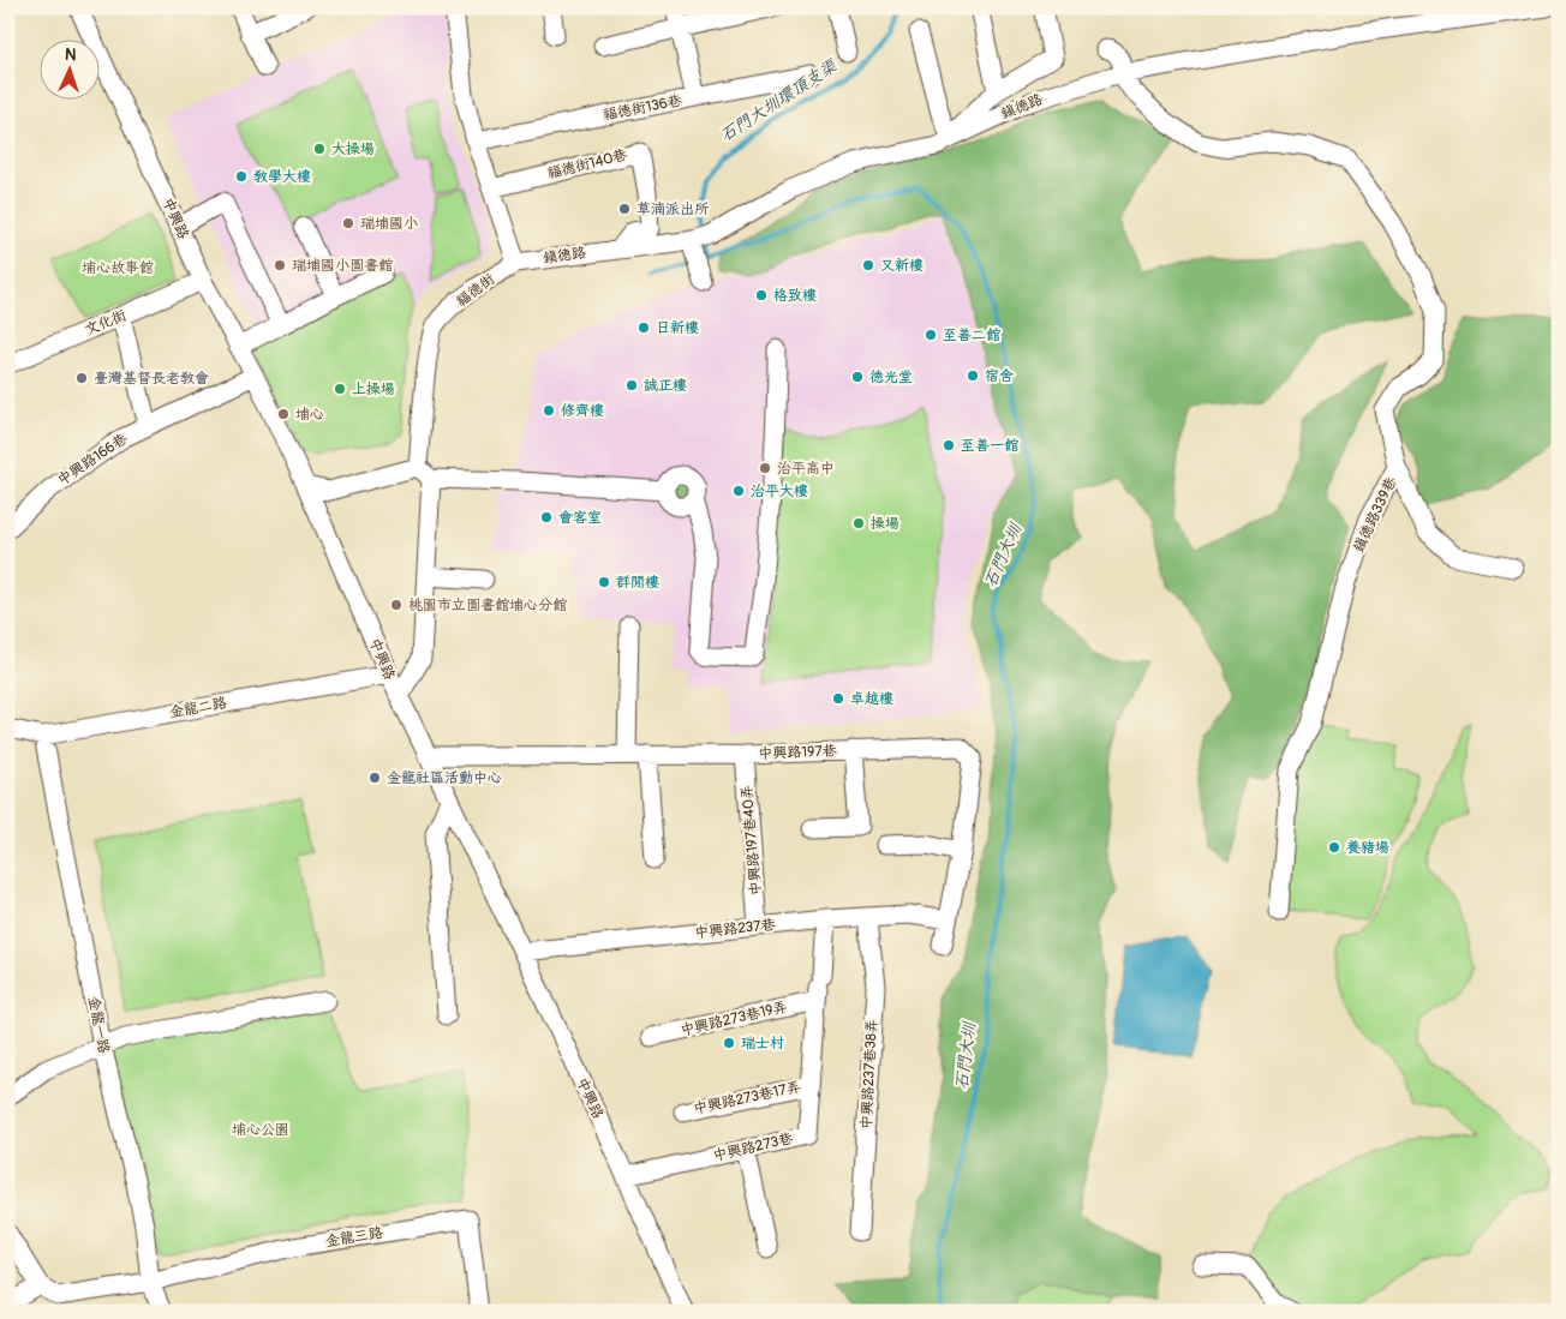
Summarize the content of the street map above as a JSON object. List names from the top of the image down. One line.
{"streets":{"street":["鎮德路","福德街136巷","福德街140巷","中興路","福德街","文化街","中興路166巷","鎮德路339巷","金龍二路","中興路197巷","中興路197巷40弄","中興路237巷","中興路273巷19弄","金龍一路","中興路237巷38弄","中興路273巷17弄","中興路273巷","金龍三路"]},"crossings":[["鎮德路","福德街140巷"],["鎮德路","福德街"],["鎮德路","鎮德路339巷"],["中興路","文化街"],["中興路","中興路166巷"],["中興路","金龍二路"],["中興路","中興路197巷"],["中興路","中興路237巷"],["中興路","中興路273巷"],["金龍二路","金龍一路"],["中興路197巷","中興路197巷40弄"],["中興路197巷","中興路237巷"],["中興路197巷40弄","中興路237巷"],["中興路237巷","中興路237巷38弄"],["中興路237巷","中興路273巷"],["中興路273巷19弄","中興路273巷"],["金龍一路","金龍三路"],["中興路273巷17弄","中興路273巷"]],"water":["石門大圳環頂支渠","石門大圳"],"parks":["埔心故事館","埔心公園"],"places":["大操場","教學大樓","草湳派出所","瑞埔國小","瑞埔國小圖書館","又新樓","格致樓","日新樓","至善二館","宿舍","德光堂","臺灣基督長老教會","誠正樓","上操場","修齊樓","埔心","至善一館","治平高中","治平大樓","會客室","操場","群閒樓","桃園市立圖書館埔心分館","卓越樓","金龍社區活動中心","養豬場","瑞士村"],"north":"top"}
